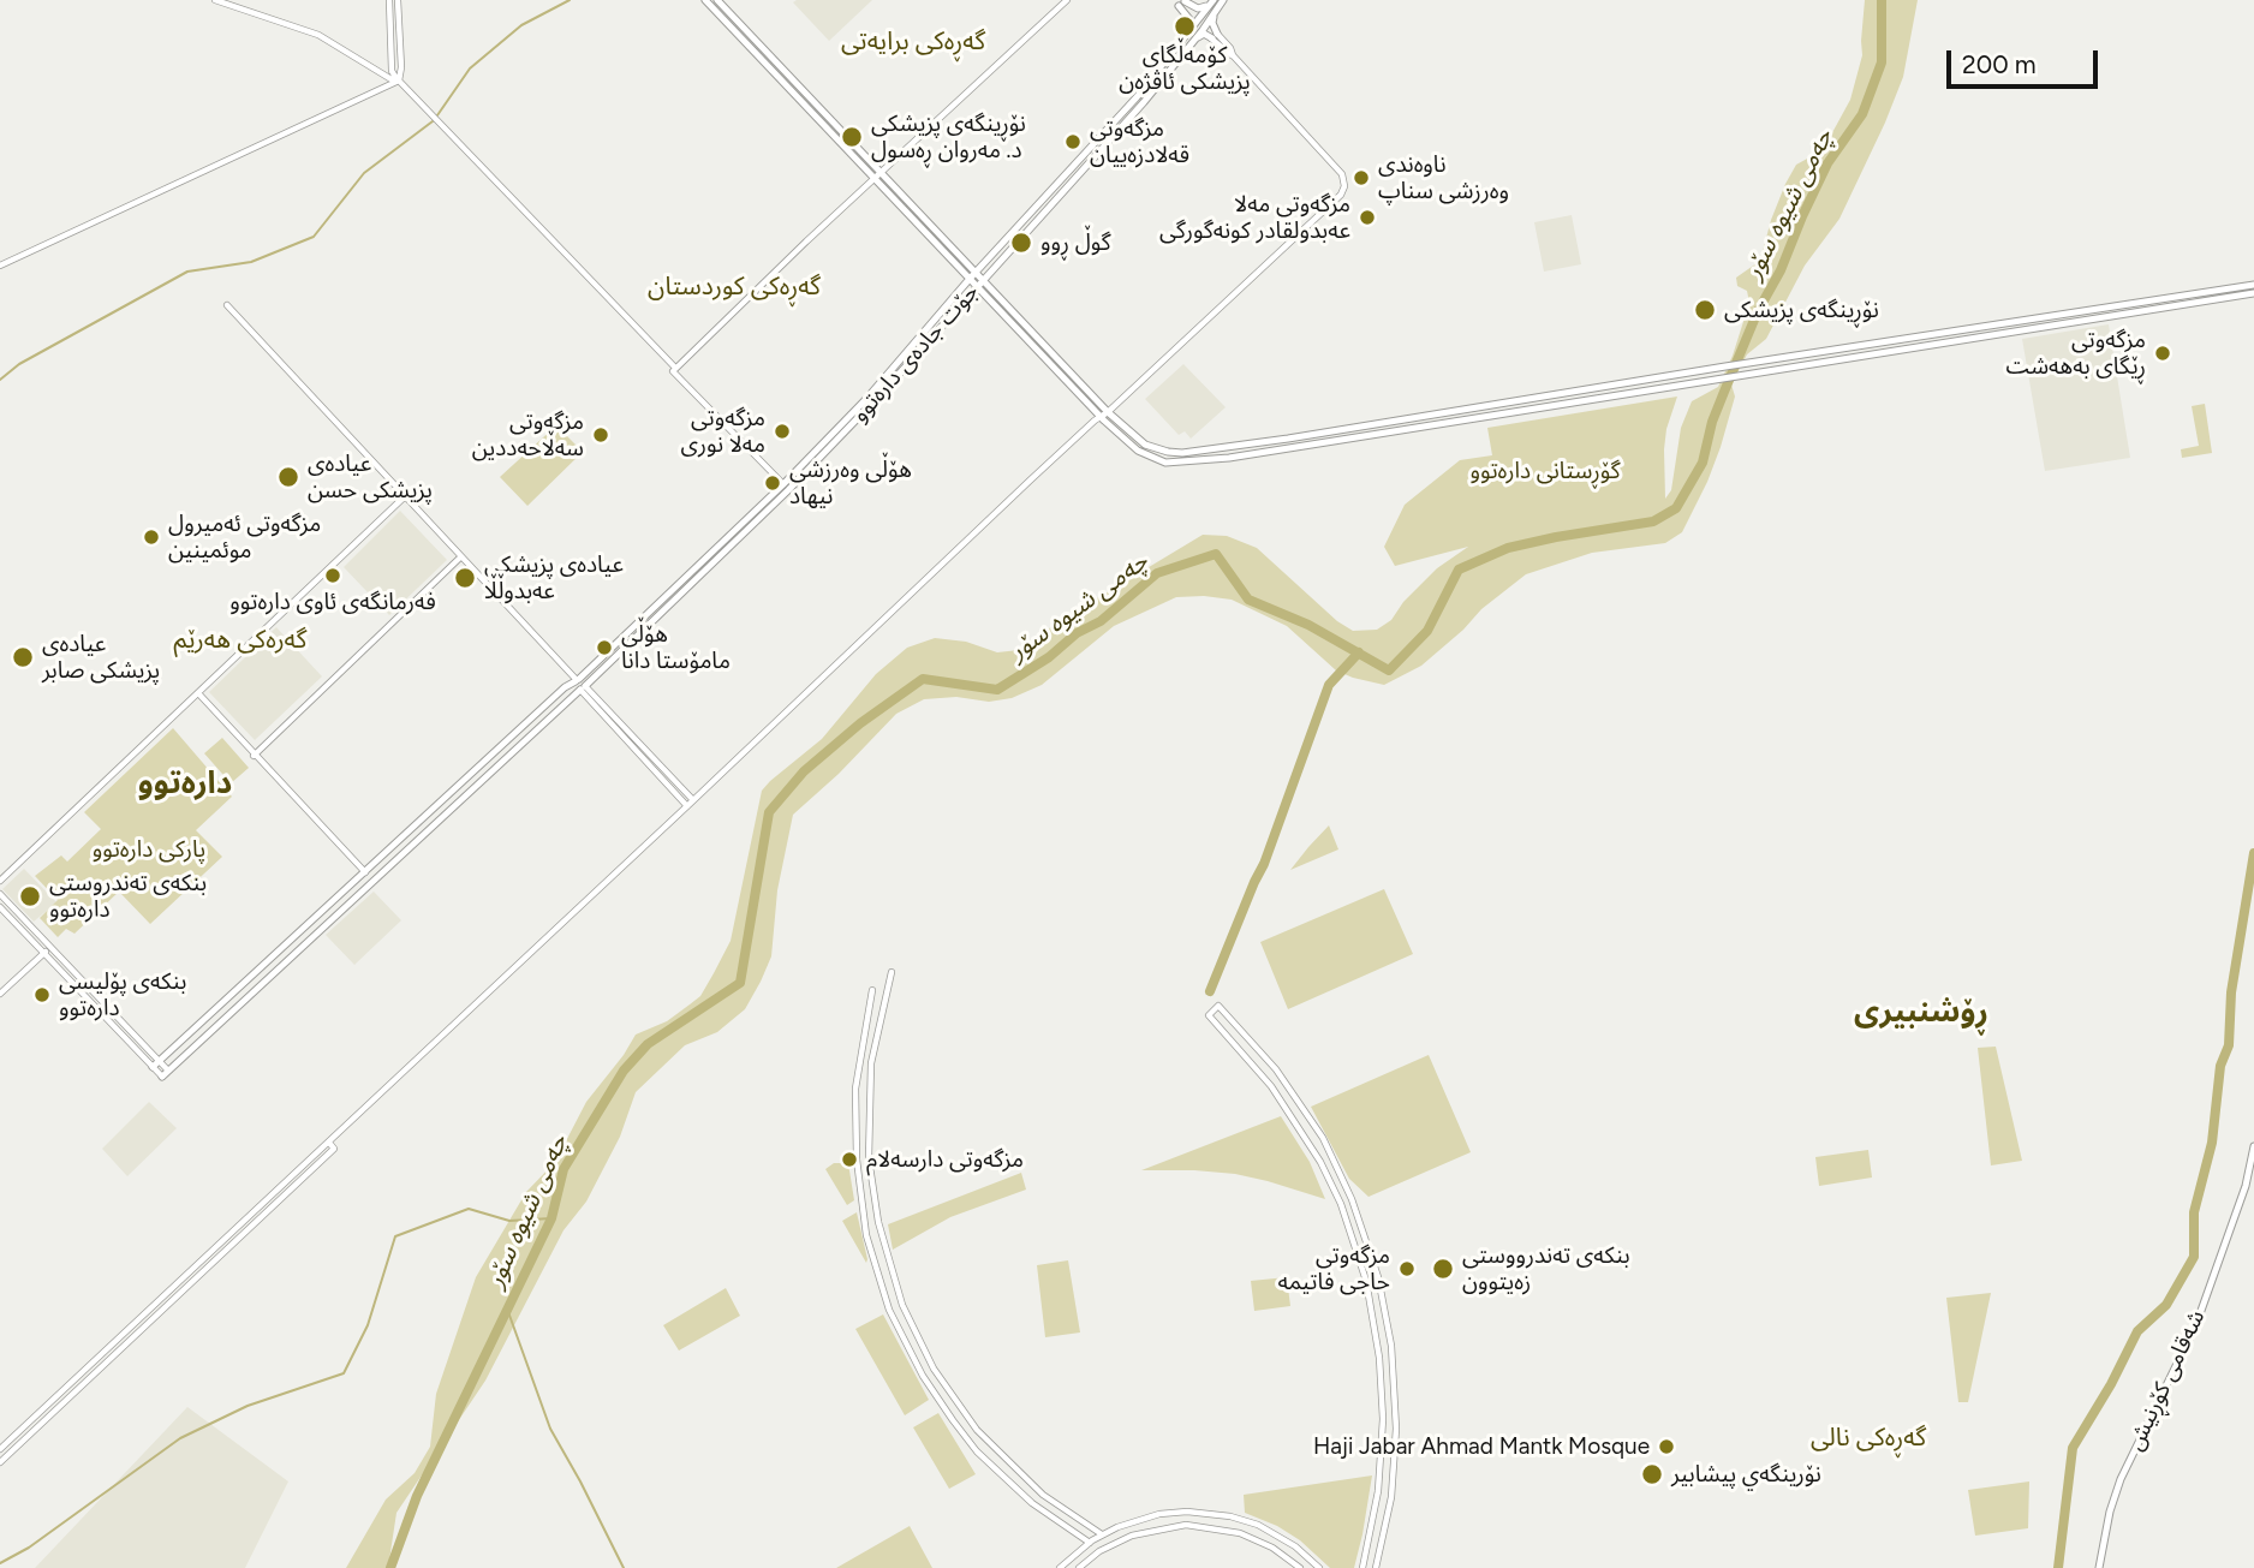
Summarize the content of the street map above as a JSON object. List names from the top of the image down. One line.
{"streets":{"main road":["جۆت جادەی دارەتوو","شەقامی کۆڕنیش"]},"districts":["گەڕەکی برایەتی","گەڕەکی کوردستان","گەرەکی هەرێم","دارەتوو","ڕۆشنبیری","گەڕەکی نالی"],"water":["چەمی شیوە سۆر"],"parks":["گۆڕستانی دارەتوو","پارکی دارەتوو"],"places":["کۆمەڵگای پزیشکی ئاڤژەن","نۆڕینگەی پزیشکی د. مەروان ڕەسول","مزگەوتی قەلادزەییان","ناوەندی وەرزشی سناپ","مزگەوتی مەلا عەبدولقادر کونەگورگی","گوڵ ڕوو","نۆڕینگەی پزیشکی","مزگەوتی ڕێگای بەھەشت","مزگەوتی مەلا نوری","مزگەوتی سەڵاحەددین","عیادەی پزیشکی حسن","هۆڵی وەرزشی نیهاد","مزگەوتی ئەمیرول موئمینین","فەرمانگەی ئاوی دارەتوو","عیادەی پزیشکی عەبدوڵڵا","هۆڵی مامۆستا دانا","عیادەی پزیشکی صابر","بنکەی تەندروستی دارەتوو","بنکەی پۆلیسی دارەتوو","مزگەوتی دارسەلام","مزگەوتی حاجی فاتیمە","بنکەی تەندرووستی زەیتوون","Haji Jabar Ahmad Mantk Mosque","نۆرينگەي پيشابير"],"scale_bar":"200 m"}
